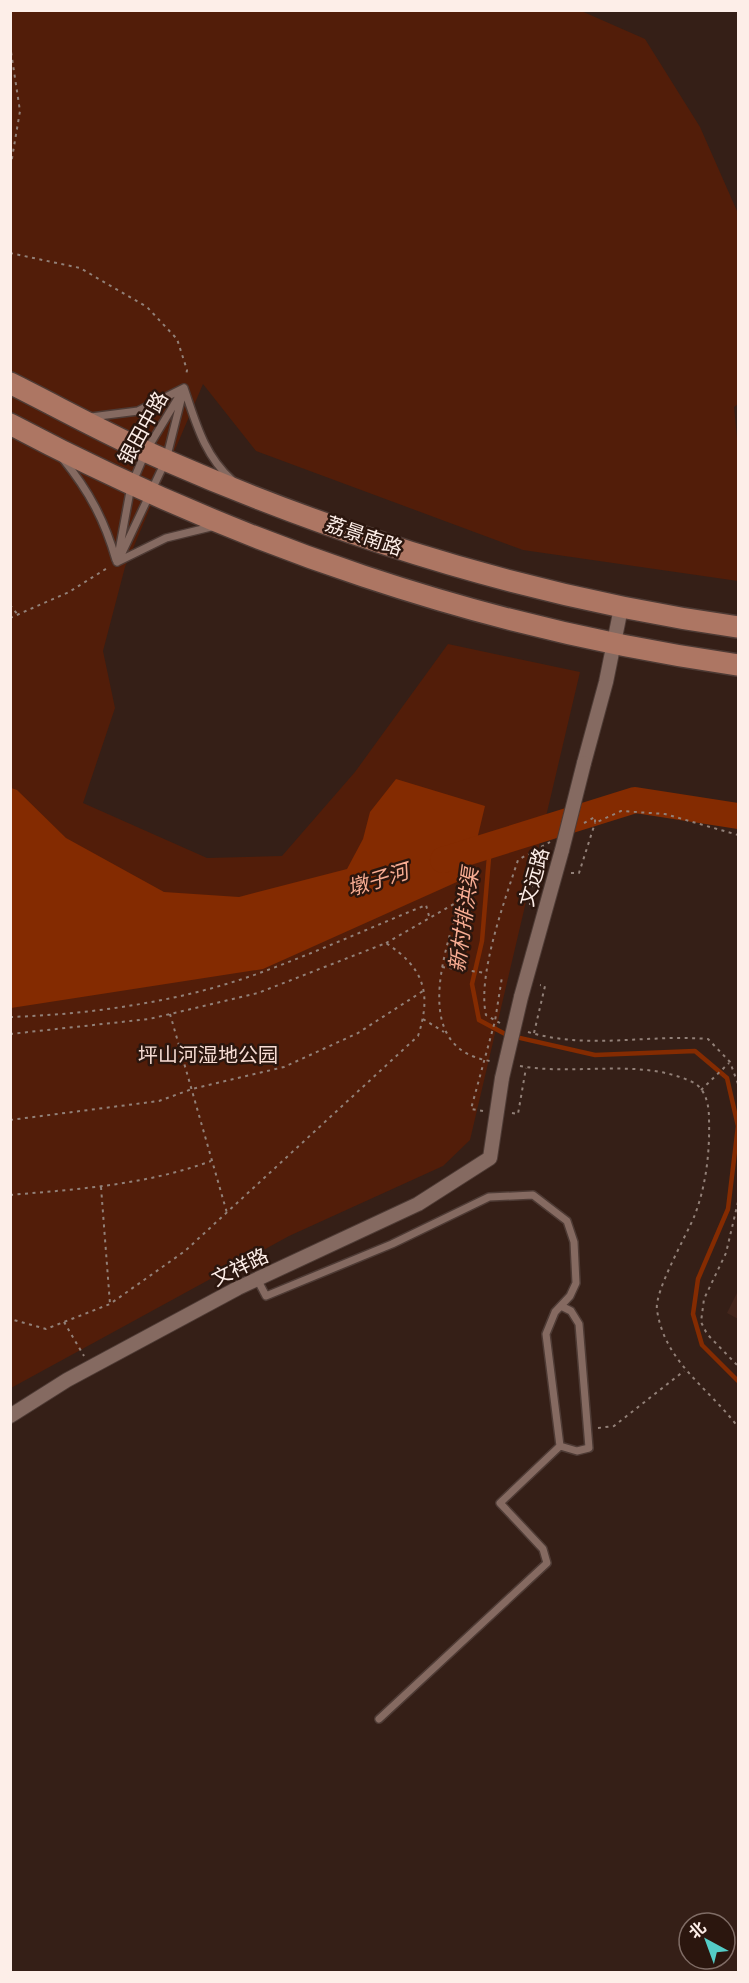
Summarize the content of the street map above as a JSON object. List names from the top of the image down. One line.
{"streets":{"main road":["荔景南路"],"street":["文远路","文祥路"],"lane":["银田中路"]},"crossings":[["银田中路","荔景南路"],["荔景南路","文远路"],["文远路","文祥路"]],"water":["墩子河","新村排洪渠"],"parks":["坪山河湿地公园"],"north":"top left"}
